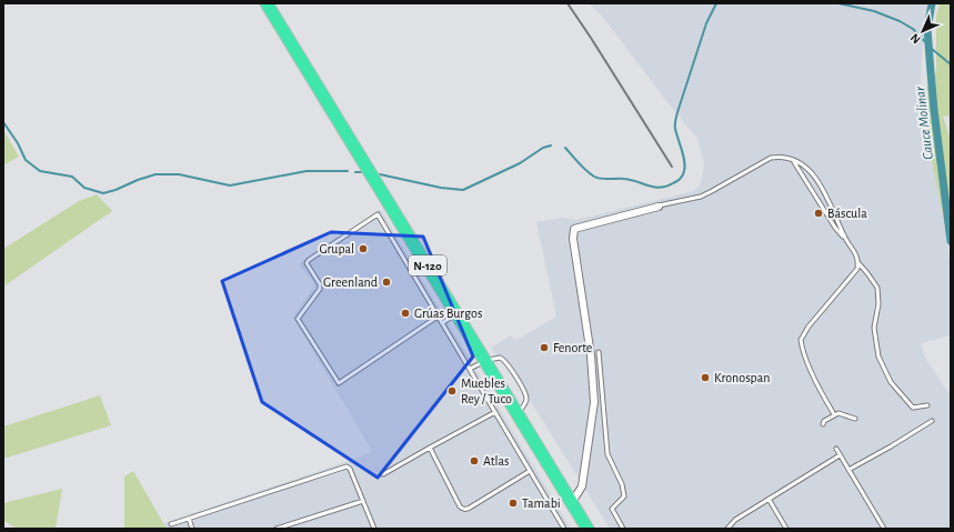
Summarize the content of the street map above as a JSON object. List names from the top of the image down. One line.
{"streets":{"highway":["N-120"]},"water":["Cauce Molinar"],"places":["Báscula","Grupal","Greenland","Grúas Burgos","Fenorte","Kronospan","Muebles Rey / Tuco","Atlas","Tamabi"],"north":"bottom left"}
